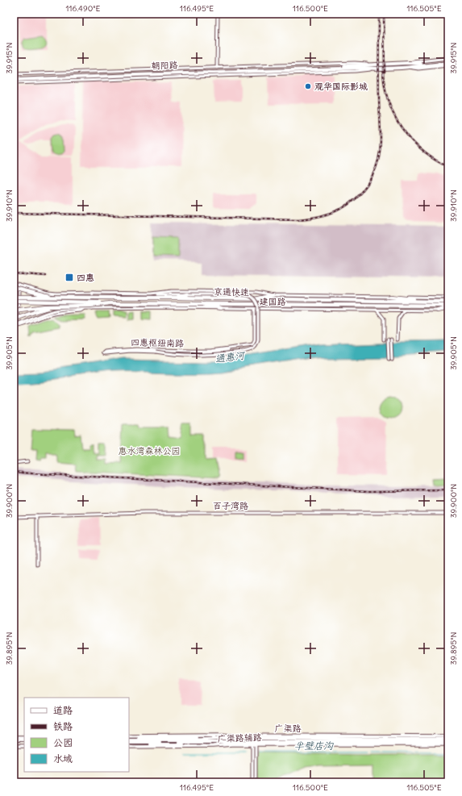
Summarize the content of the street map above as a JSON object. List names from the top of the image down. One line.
{"streets":{"highway":["朝阳路","京通快速","广渠路"],"main road":["广渠路辅路"],"street":["建国路","四惠枢纽南路","百子湾路"]},"crossings":[["广渠路","广渠路辅路"]],"water":["通惠河","半壁店沟"],"parks":["惠水湾森林公园"],"places":{"other":["观华国际影城"],"transit":["四惠"]},"legend":["道路","铁路","公园","水域"],"coordinates":["116.490°E","116.495°E","116.500°E","116.505°E","39.915°N","39.910°N","39.905°N","39.900°N","39.895°N"]}
